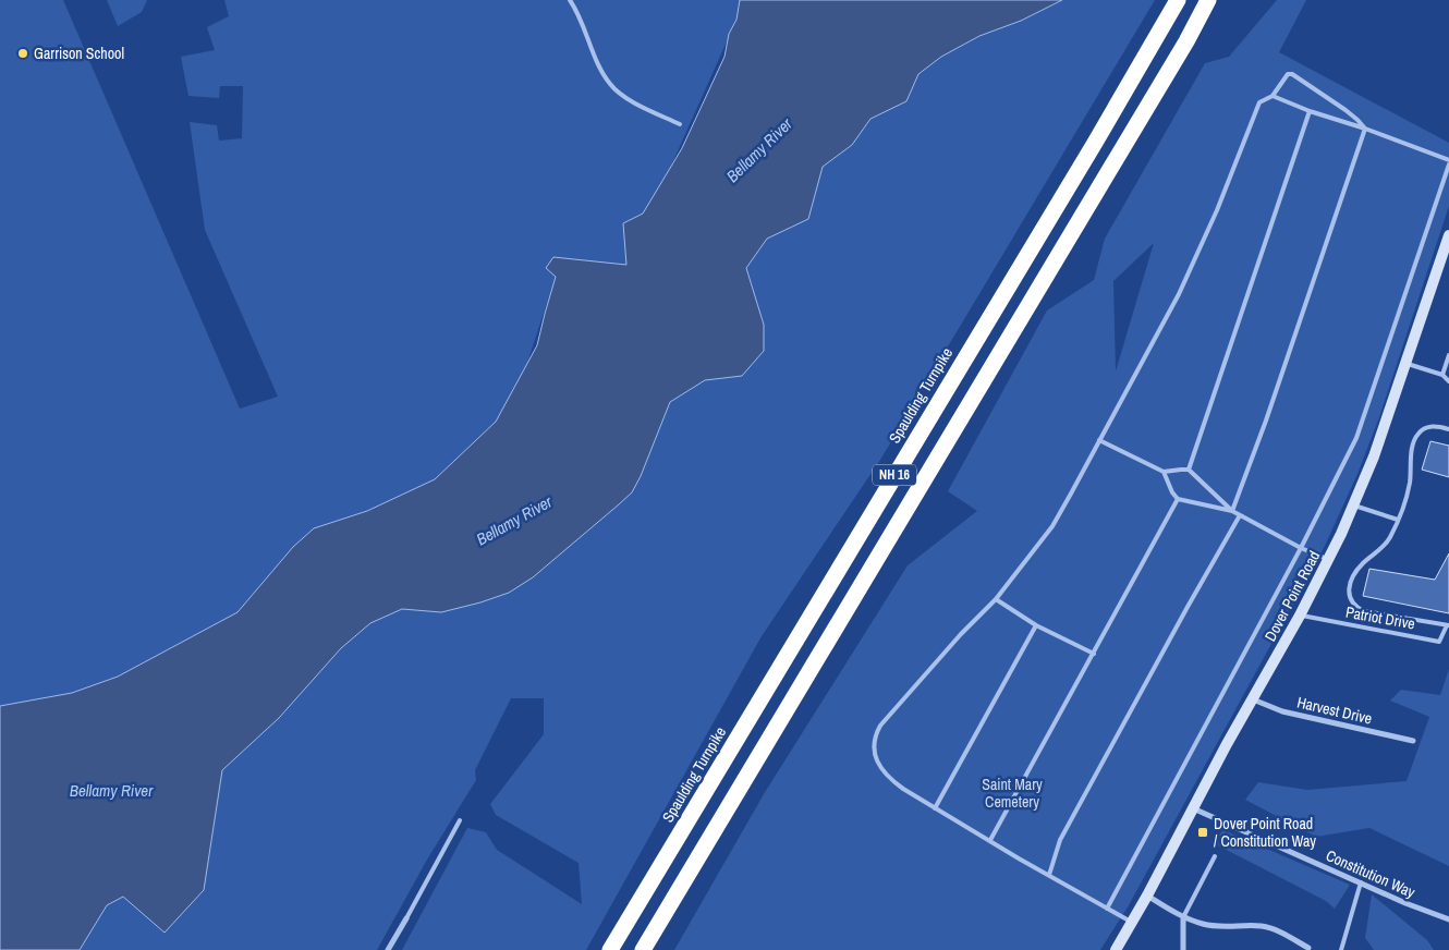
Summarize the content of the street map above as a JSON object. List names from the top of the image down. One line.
{"streets":{"highway":["Spaulding Turnpike","NH 16"],"main road":["Dover Point Road"],"street":["Harvest Drive","Constitution Way"],"lane":["Patriot Drive"]},"crossings":[["Dover Point Road","Patriot Drive"],["Dover Point Road","Harvest Drive"],["Dover Point Road","Constitution Way"]],"water":["Bellamy River"],"parks":["Saint Mary Cemetery"],"places":{"other":["Garrison School"],"transit":["Dover Point Road / Constitution Way"]}}
